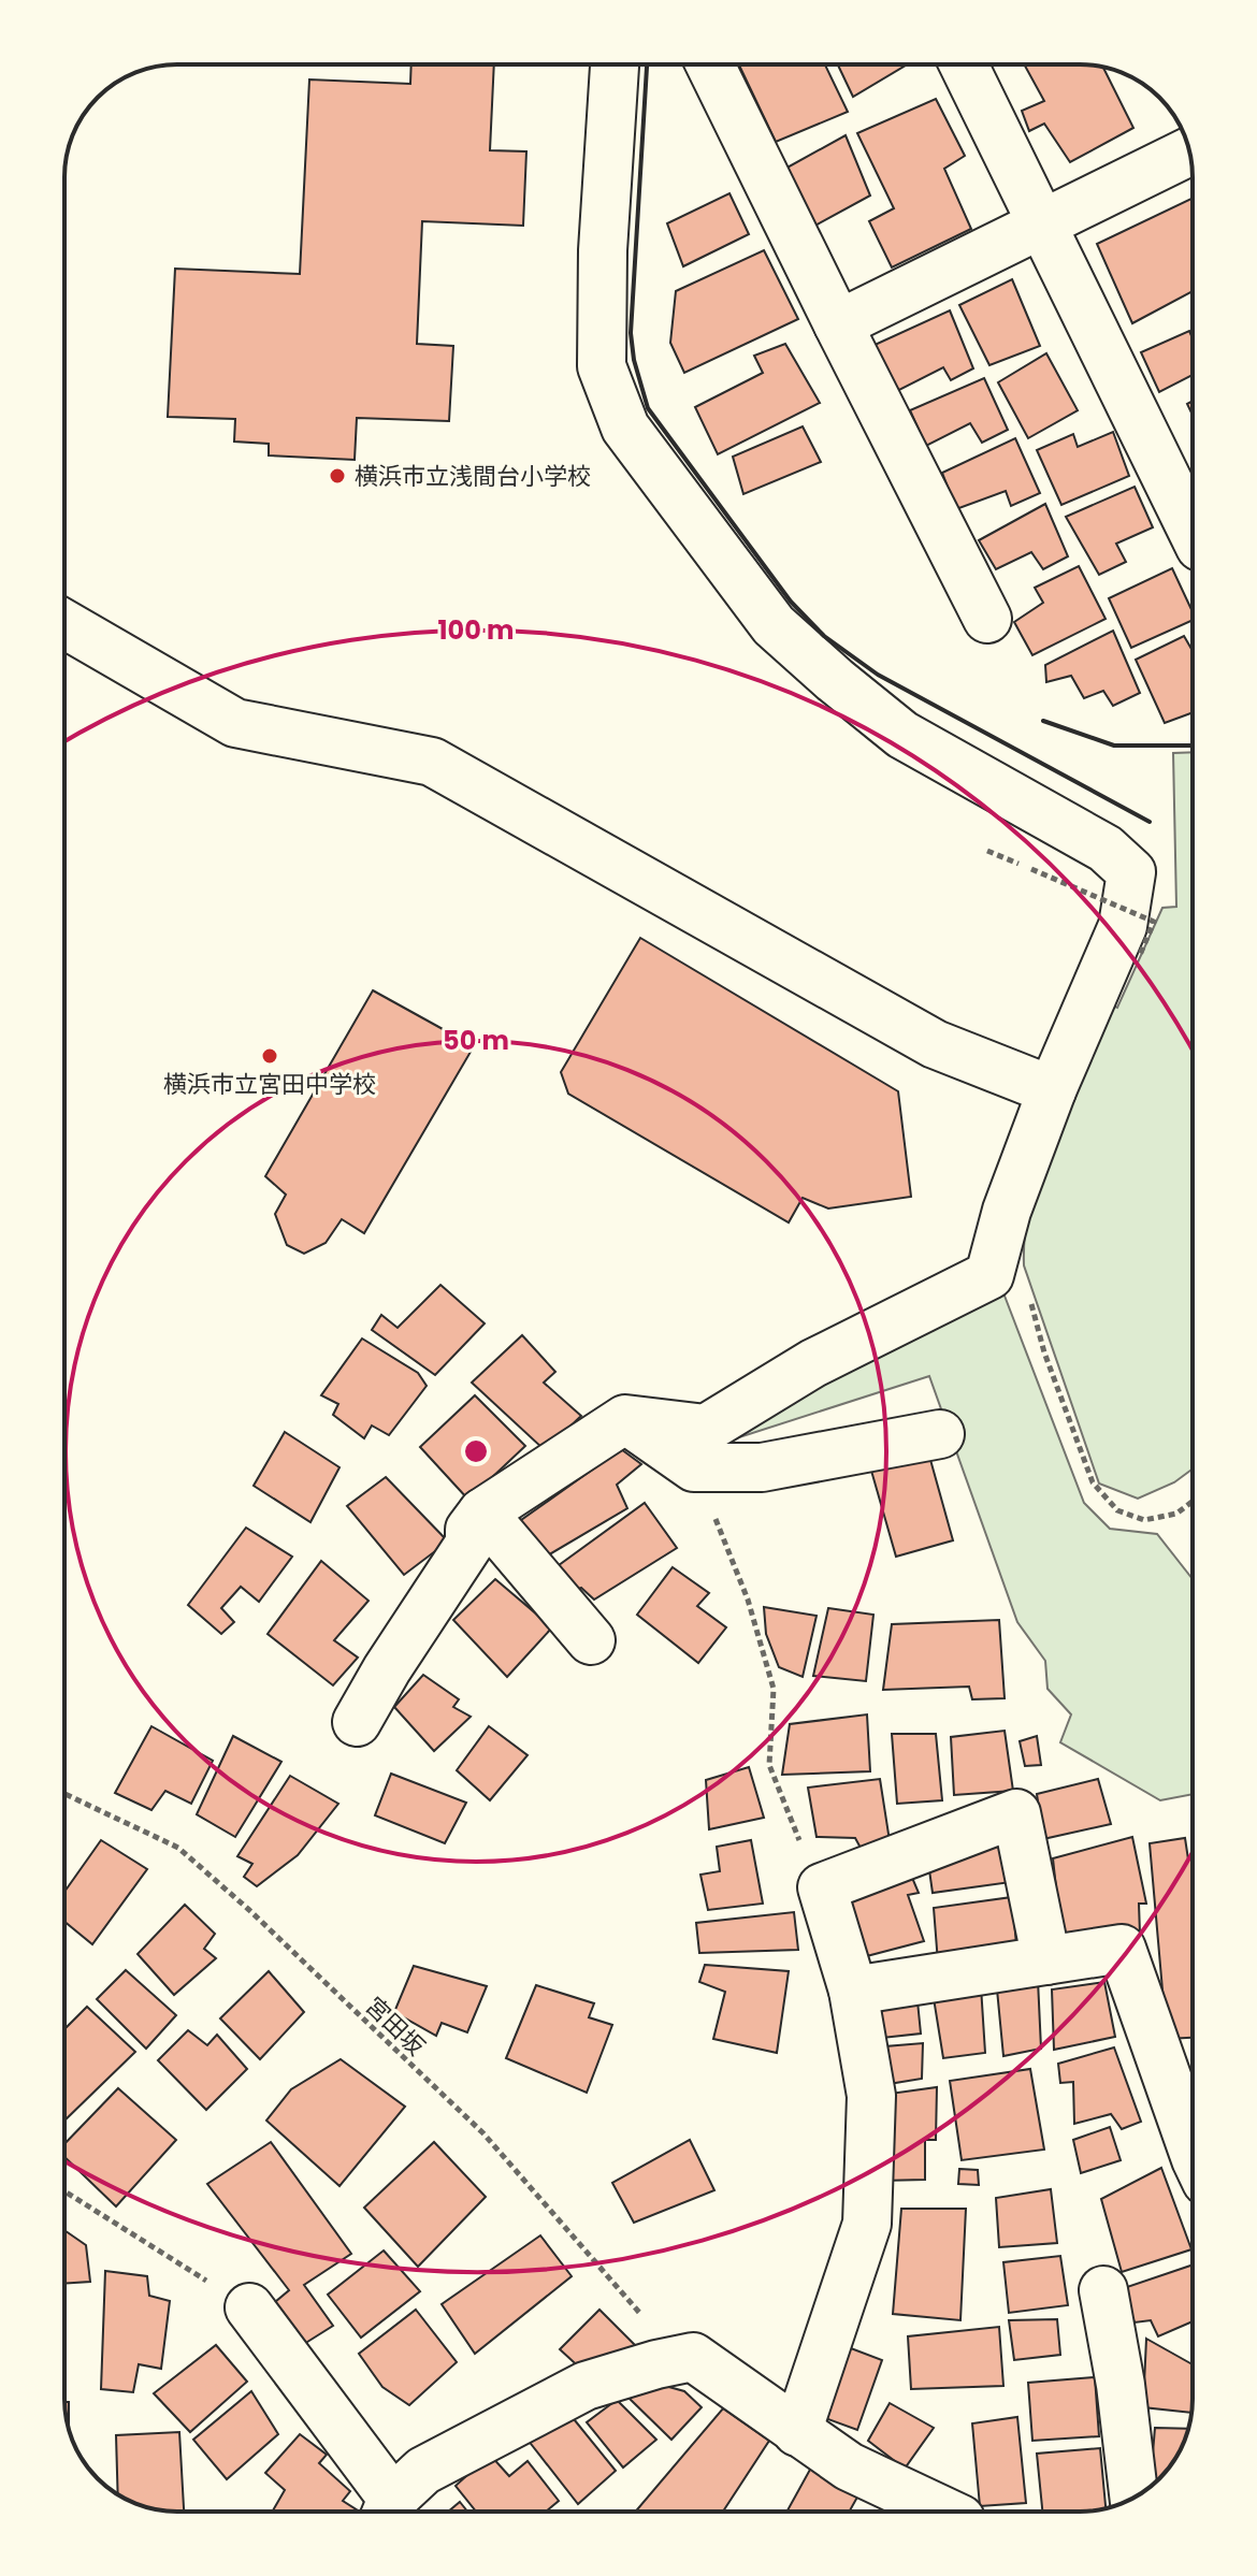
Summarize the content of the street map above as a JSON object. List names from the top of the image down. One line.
{"streets":{"path":["宮田坂"]},"places":["横浜市立浅間台小学校","横浜市立宮田中学校"],"rings":["100 m","50 m"]}
